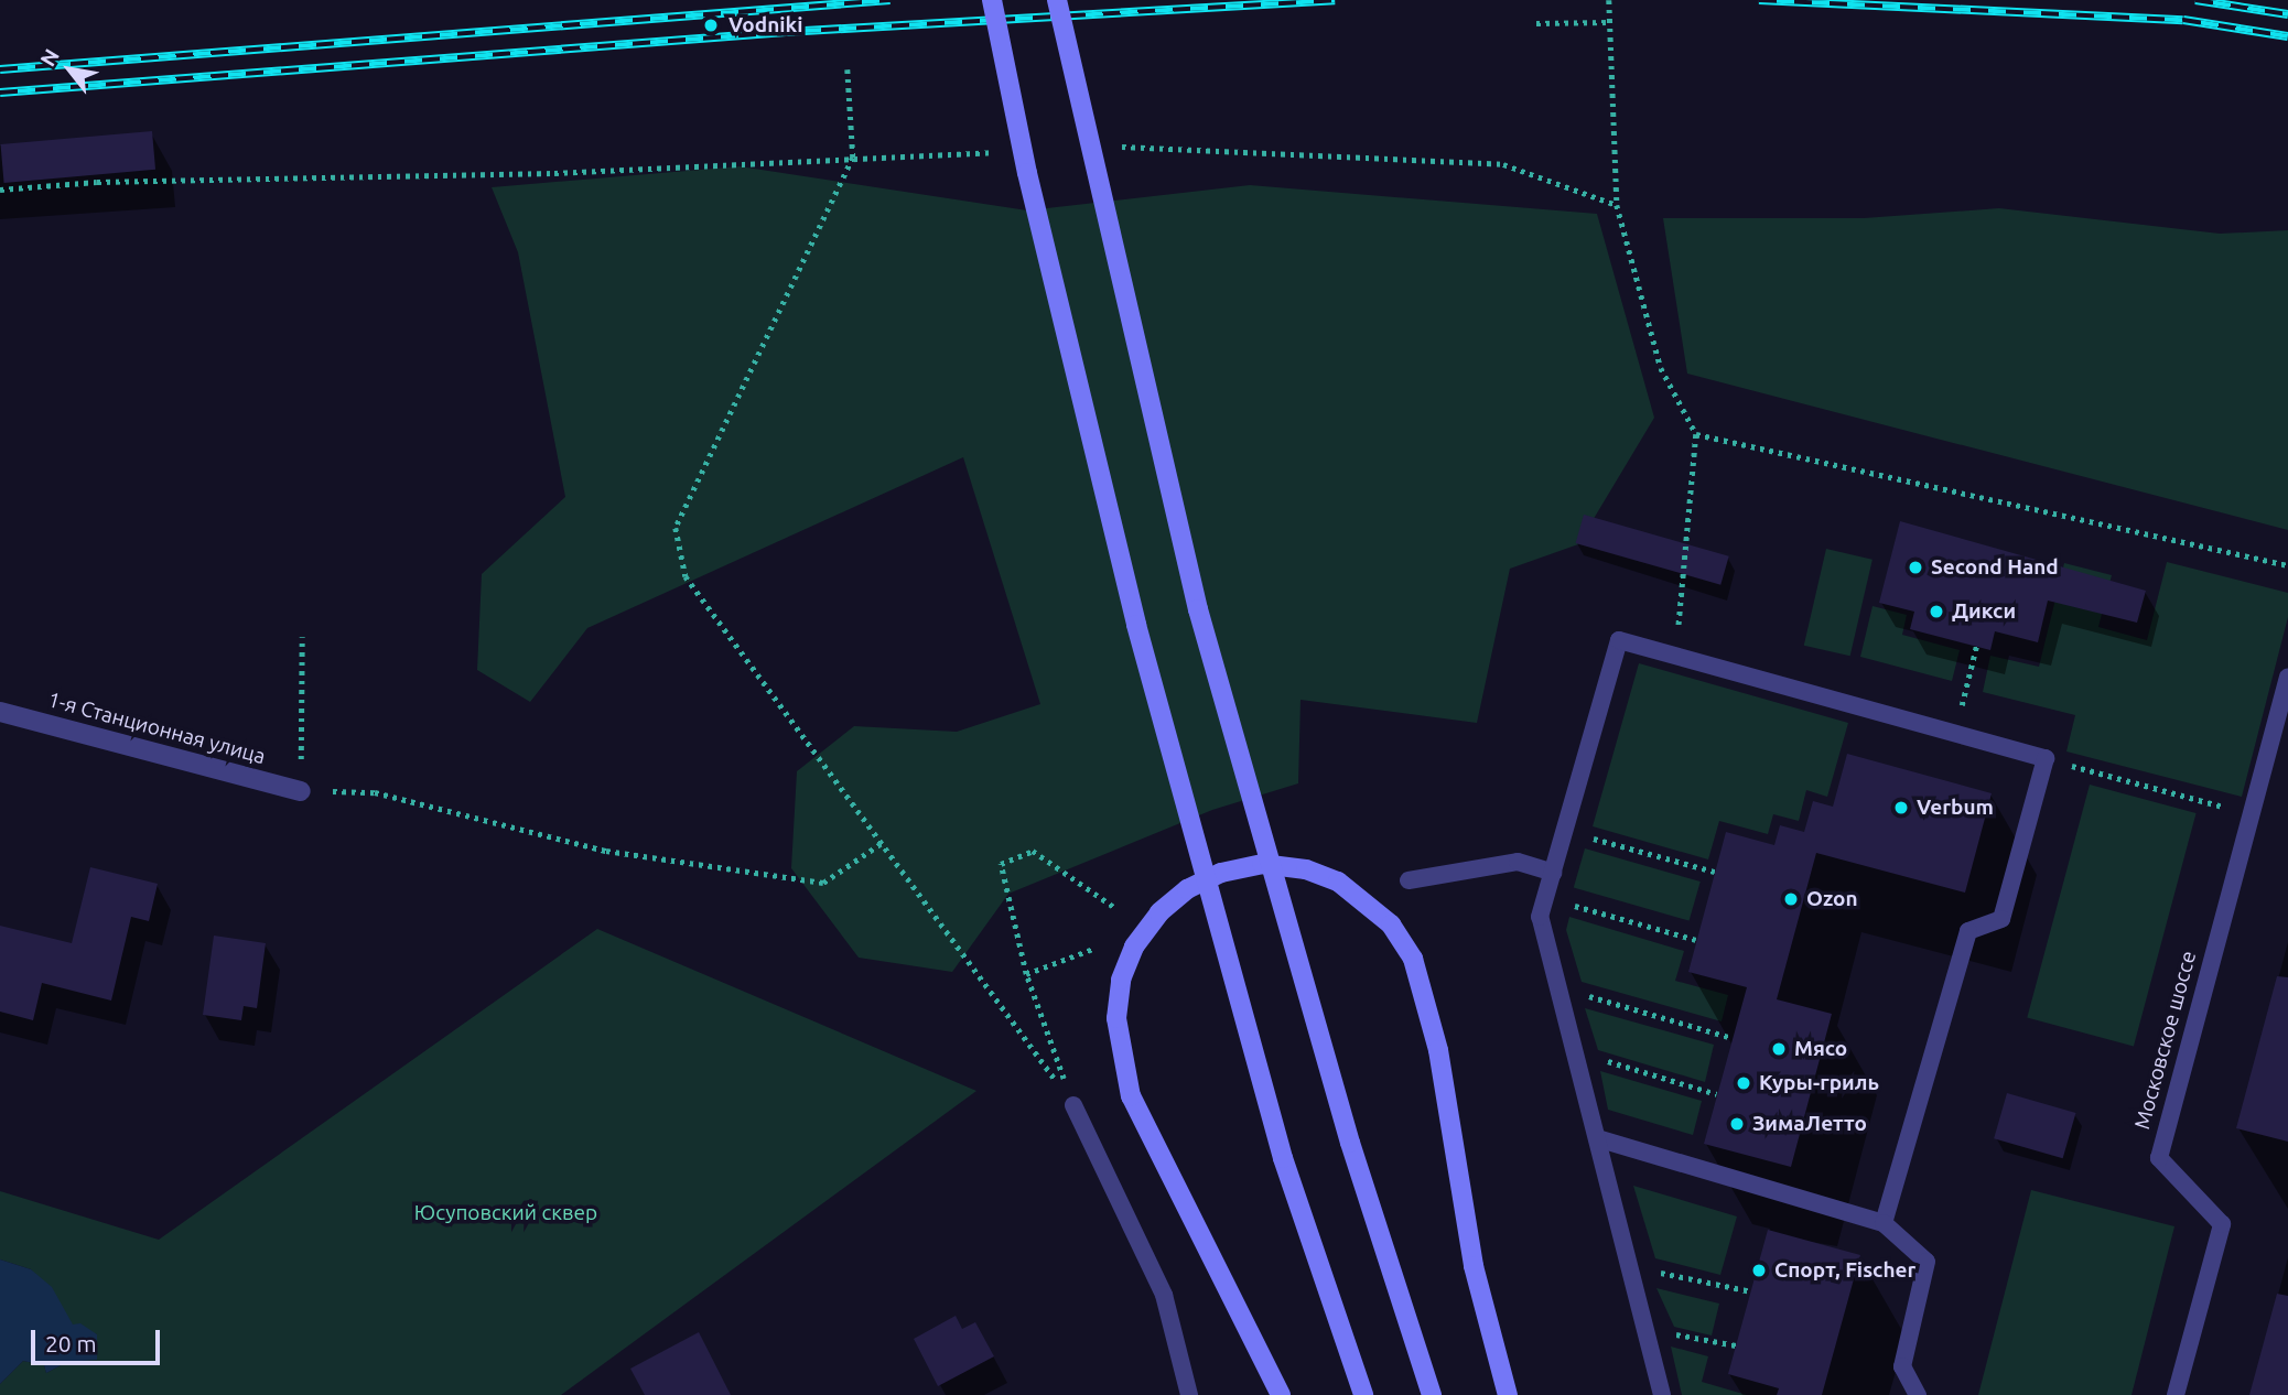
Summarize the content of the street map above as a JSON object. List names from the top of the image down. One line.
{"streets":{"street":["1-я Станционная улица"],"lane":["Московское шоссе"]},"parks":["Юсуповский сквер"],"places":["Vodniki","Second Hand","Дикси","Verbum","Ozon","Мясо","Куры-гриль","ЗимаЛетто","Спорт, Fischer"],"scale_bar":"20 m","north":"top left"}
